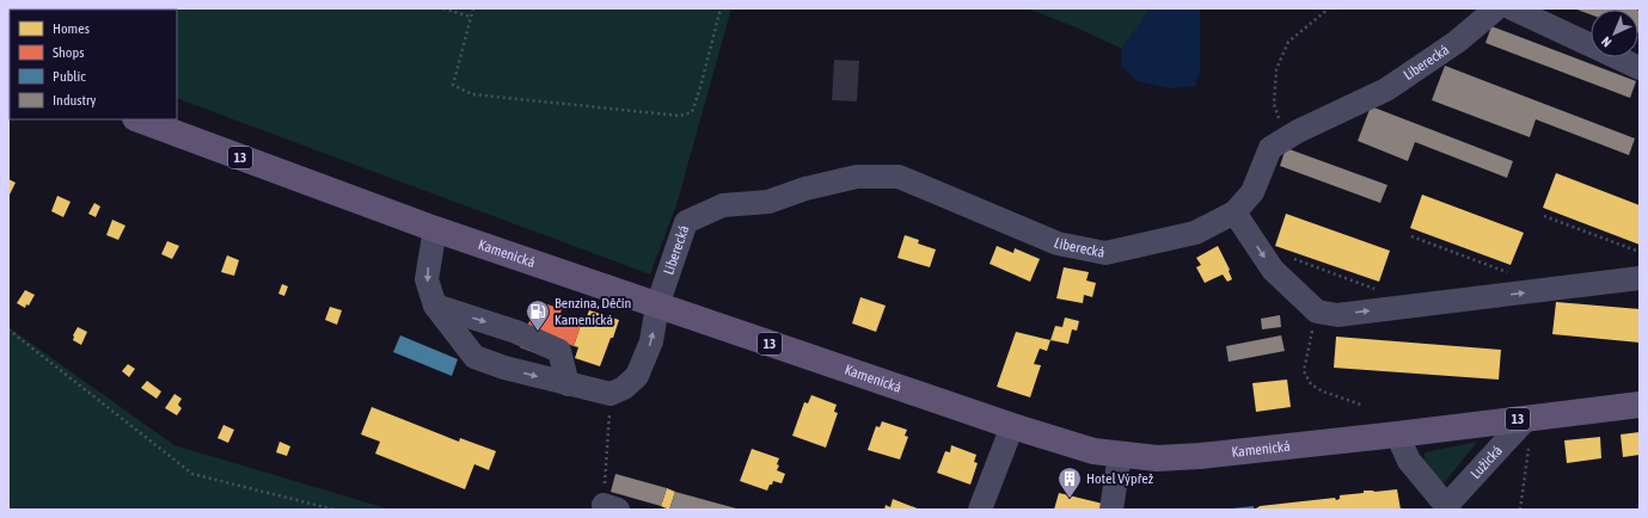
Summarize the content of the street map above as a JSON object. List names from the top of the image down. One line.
{"streets":{"main road":["13","Kamenická"],"street":["Liberecká","Lužická"]},"crossings":[["Liberecká","Kamenická"],["Kamenická","Lužická"]],"places":{"fuel station":["Benzina, Děčín Kamenická"],"building":["Hotel Výpřež"]},"legend":["Homes","Shops","Public","Industry"],"north":"bottom left"}
